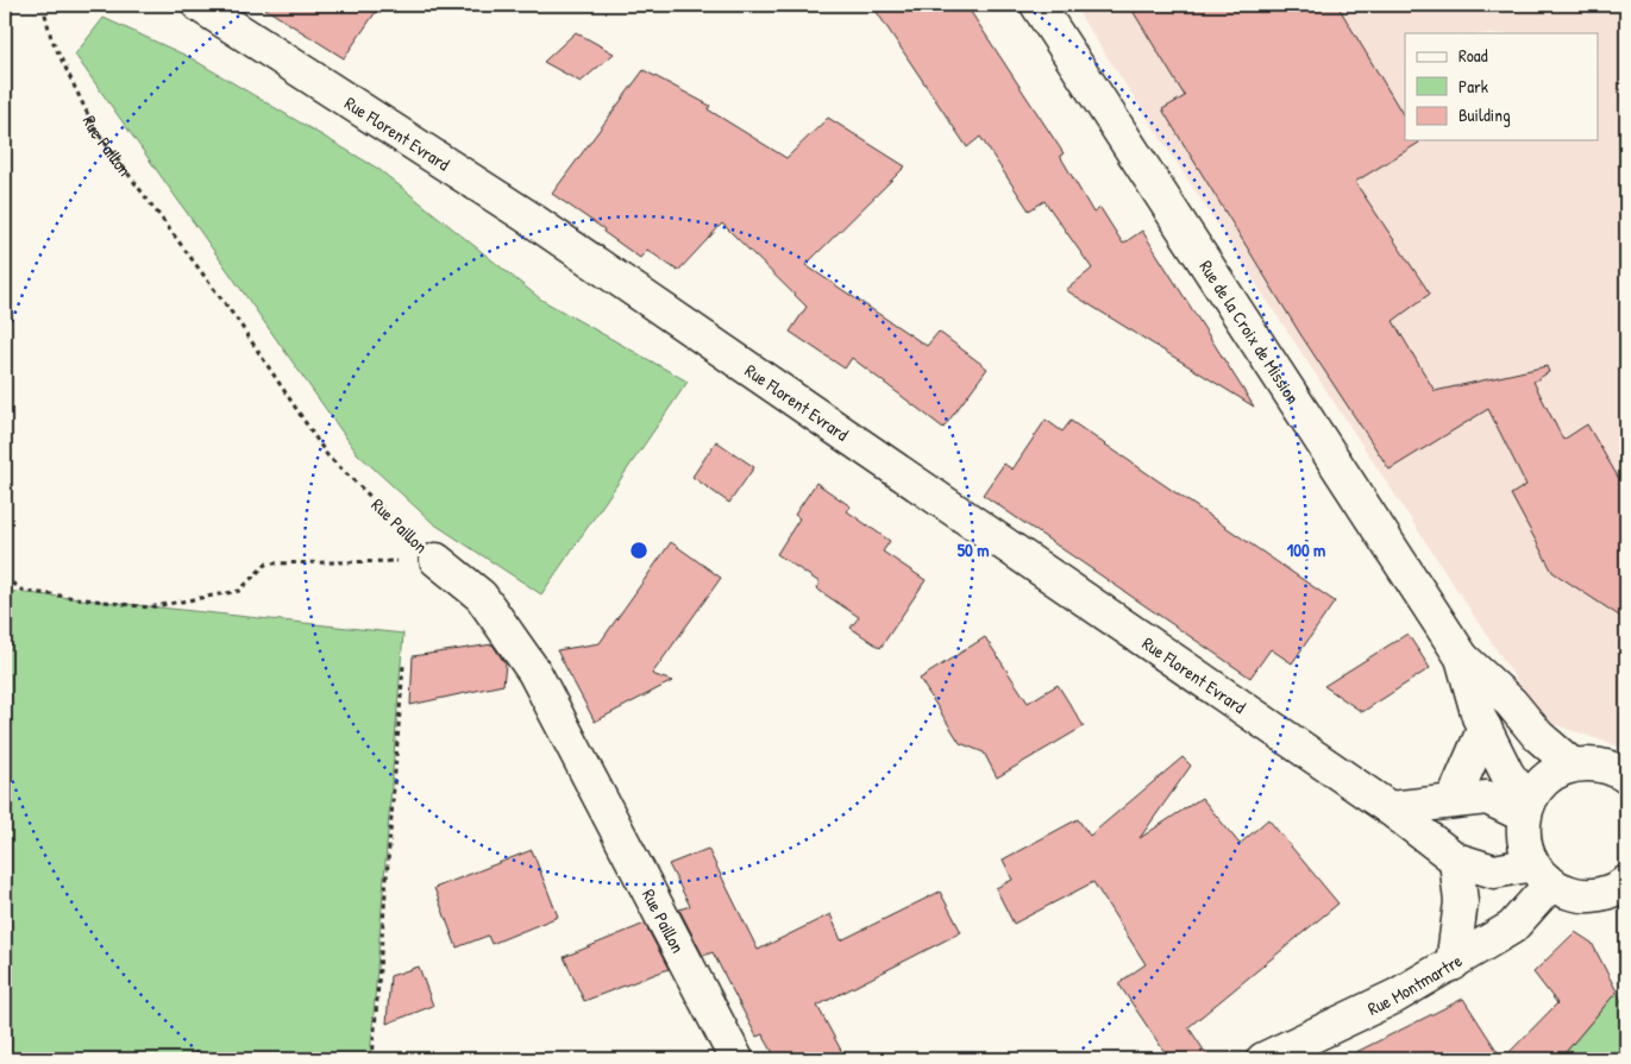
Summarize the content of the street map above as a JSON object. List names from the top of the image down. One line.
{"streets":{"street":["Rue Florent Evrard","Rue Paillon","Rue de la Croix de Mission","Rue Montmartre"]},"crossings":[["Rue Florent Evrard","Rue Montmartre"]],"legend":["Road","Park","Building"],"rings":["50 m","100 m"]}
